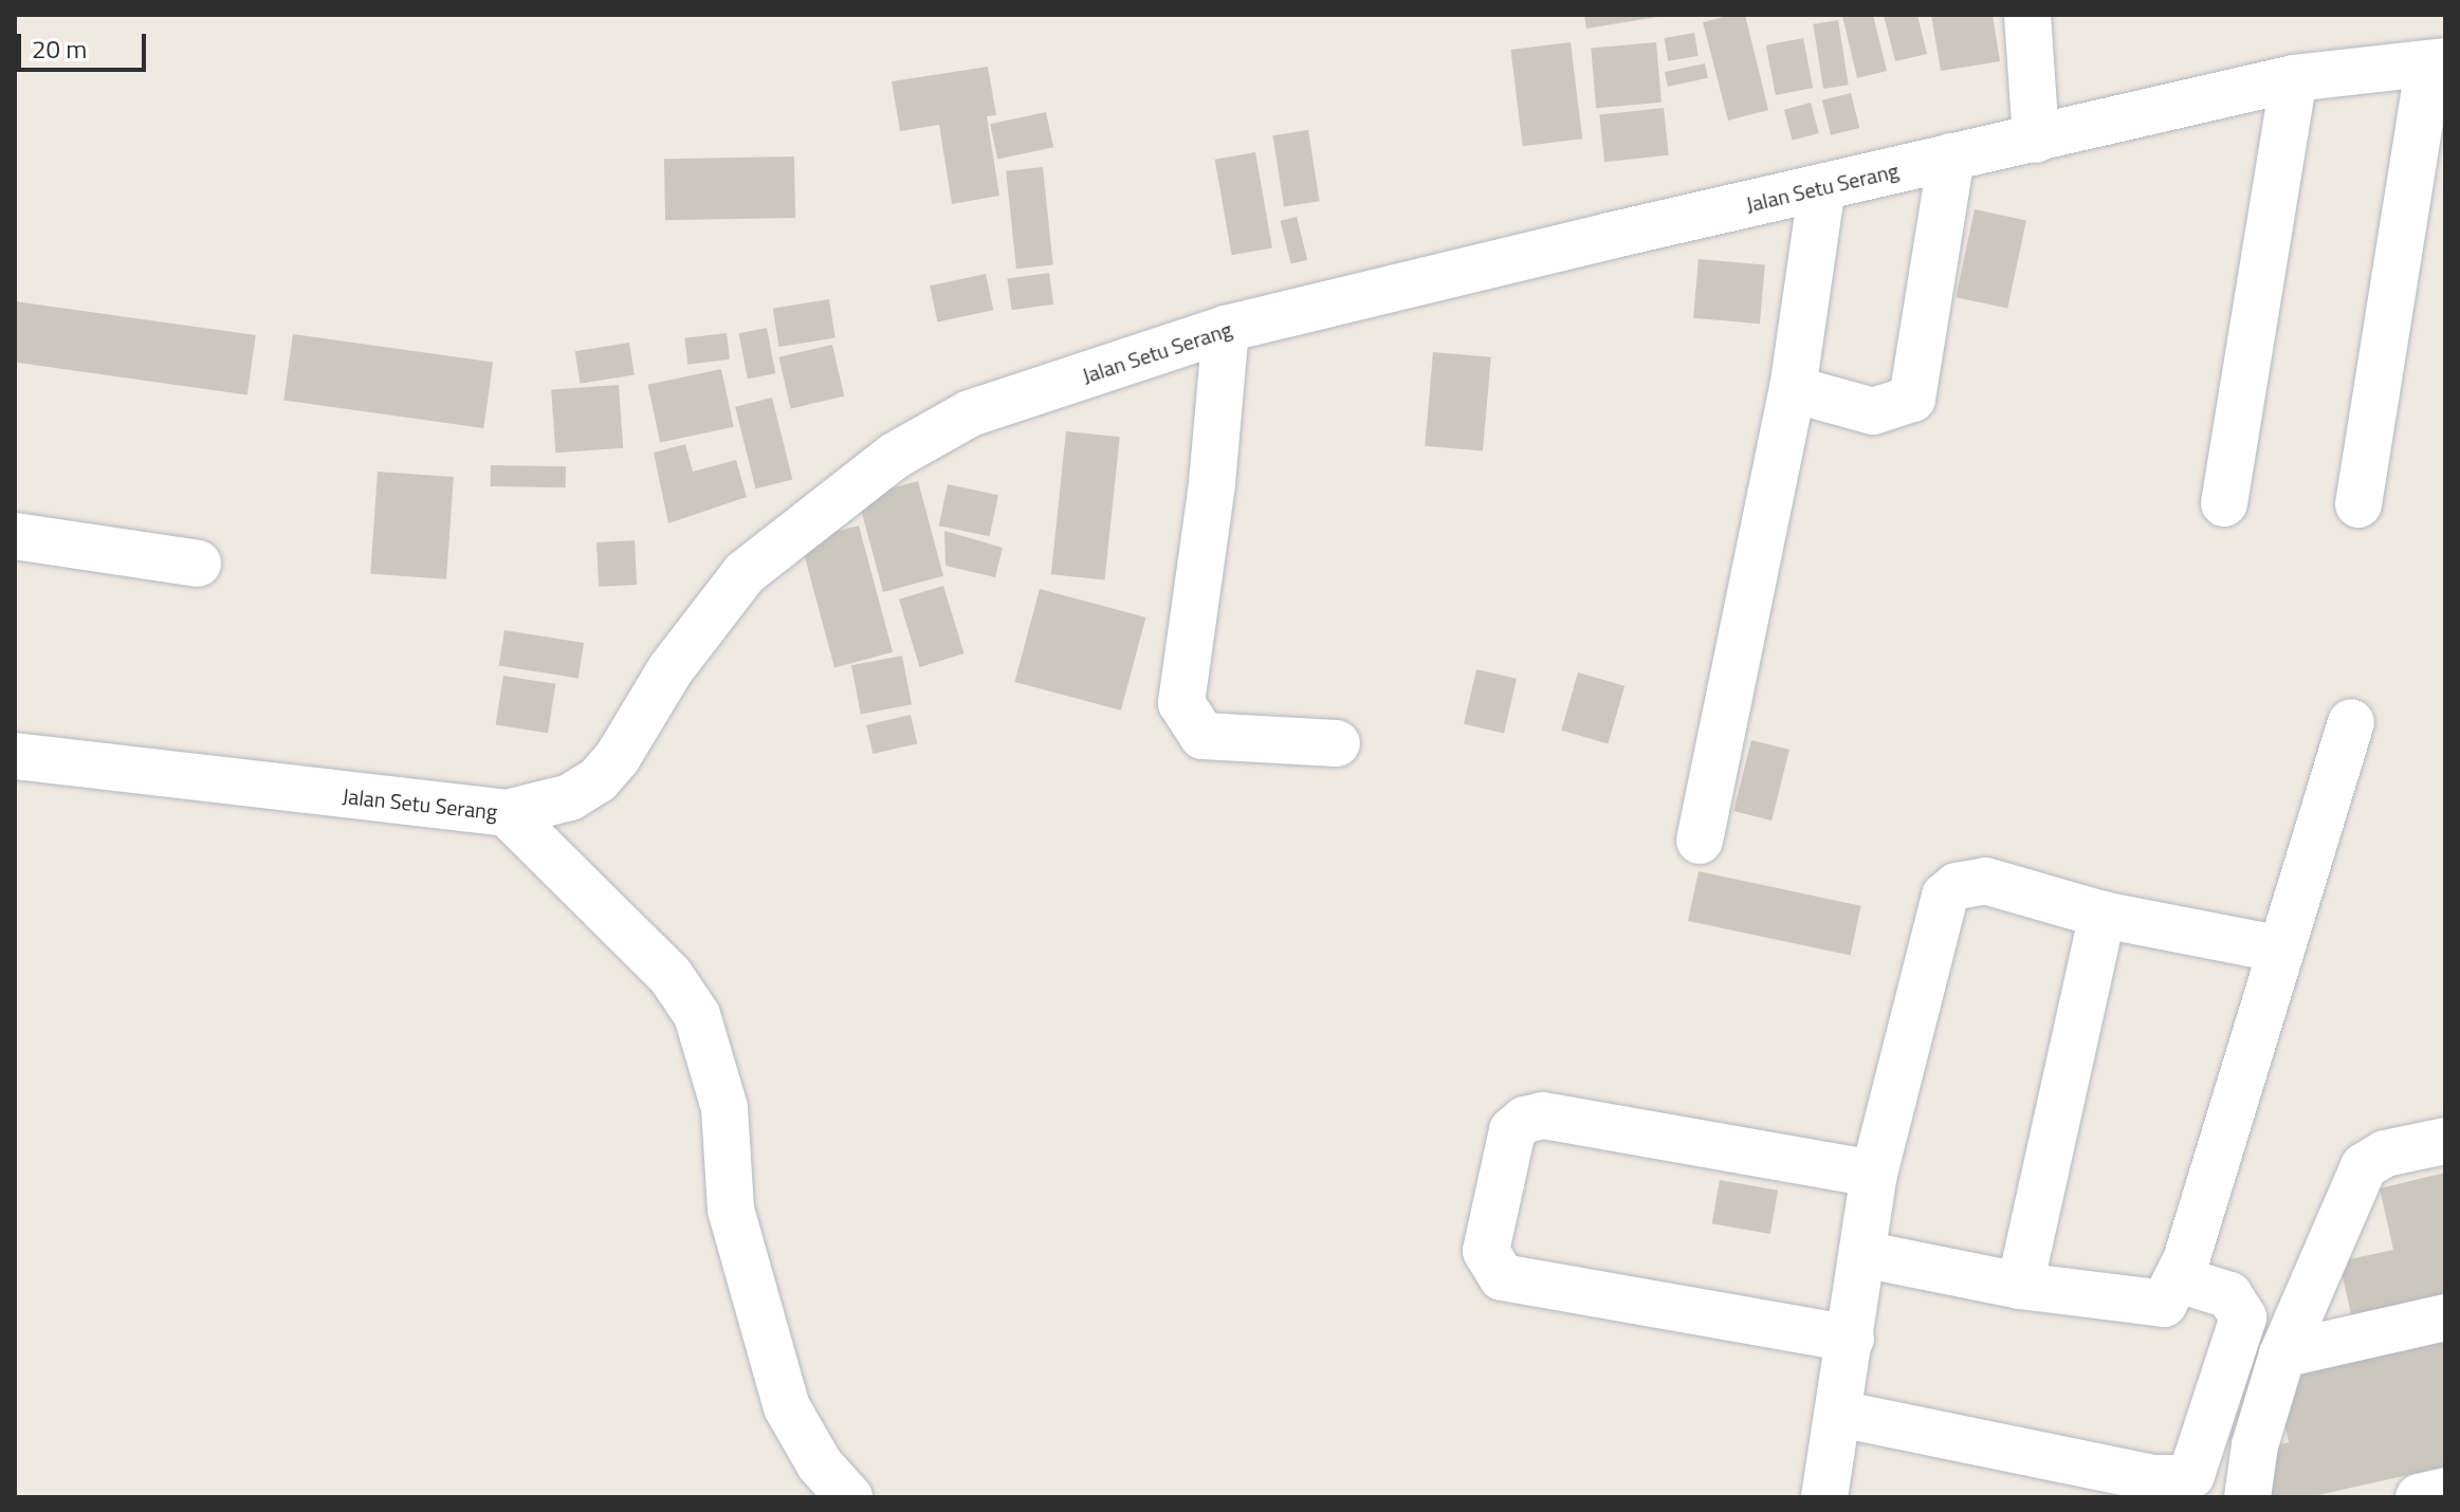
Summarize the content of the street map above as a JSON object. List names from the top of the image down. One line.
{"streets":{"street":["Jalan Setu Serang"]},"scale_bar":"20 m"}
